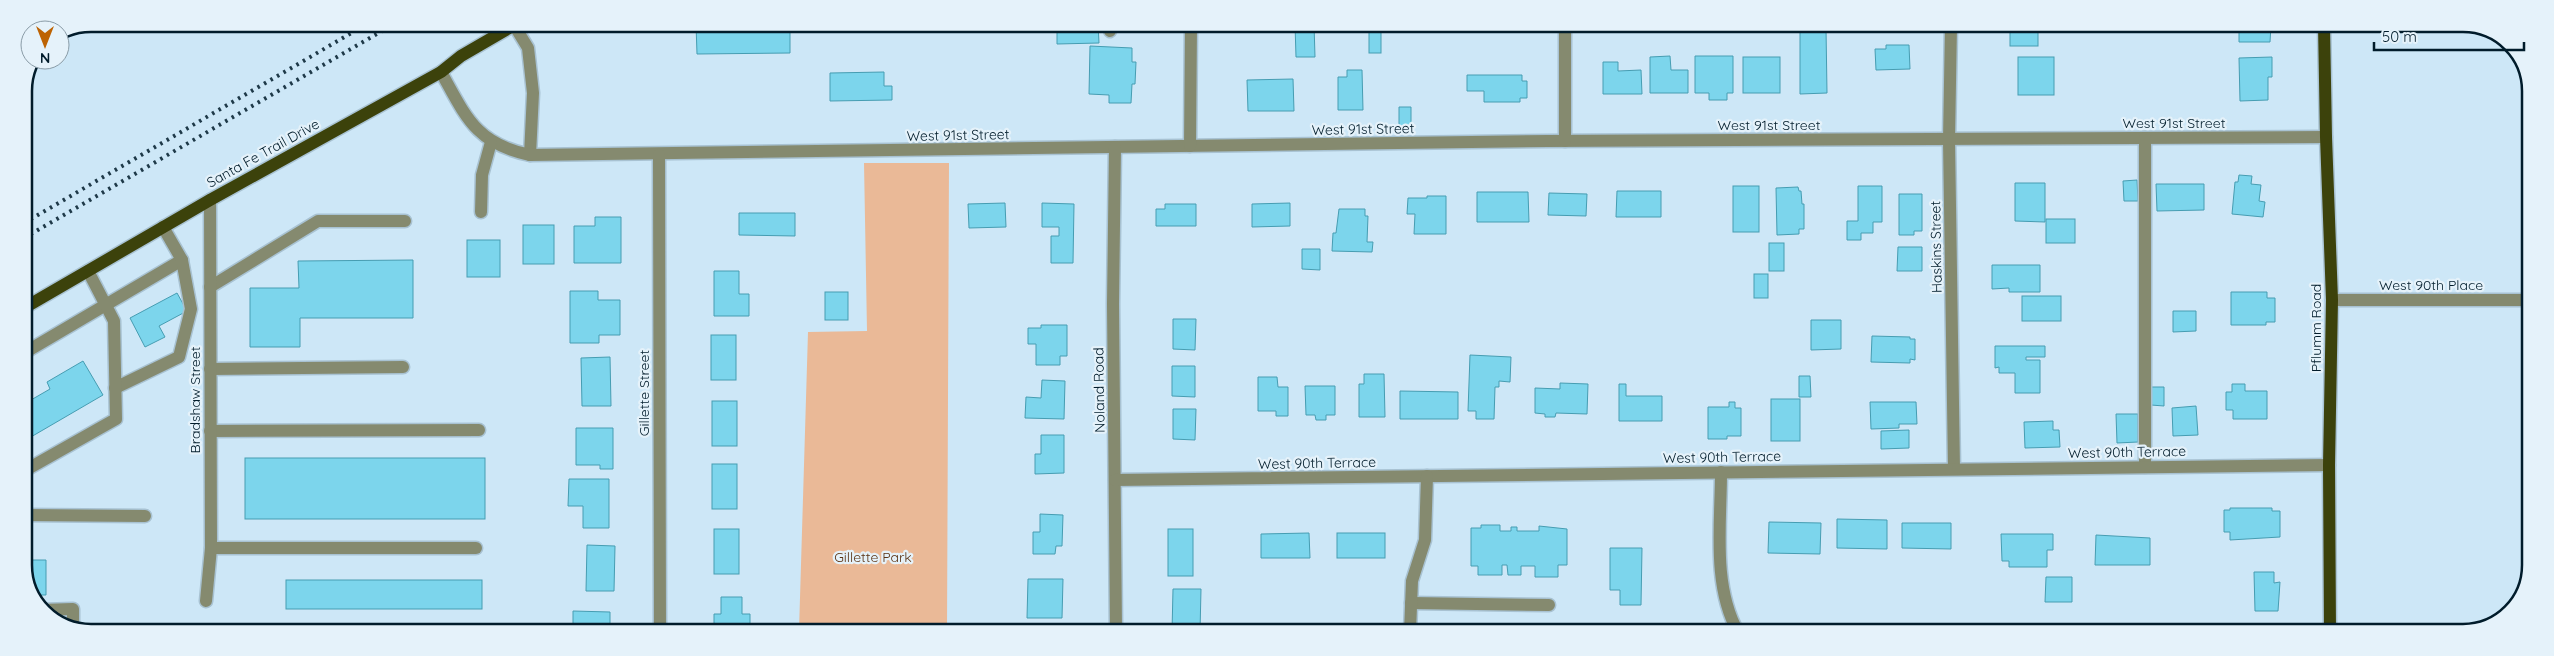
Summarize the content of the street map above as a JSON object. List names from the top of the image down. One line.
{"streets":{"main road":["Santa Fe Trail Drive","Pflumm Road"],"street":["West 91st Street","Haskins Street","West 90th Place","Noland Road","Gillette Street","Bradshaw Street","West 90th Terrace"]},"crossings":[["West 91st Street","Santa Fe Trail Drive"],["West 91st Street","Haskins Street"],["West 91st Street","Pflumm Road"],["West 91st Street","Noland Road"],["West 91st Street","Gillette Street"],["Santa Fe Trail Drive","Bradshaw Street"],["Haskins Street","West 90th Terrace"],["West 90th Place","Pflumm Road"],["Pflumm Road","West 90th Terrace"],["Noland Road","West 90th Terrace"]],"parks":["Gillette Park"],"scale_bar":"50 m","north":"bottom"}
